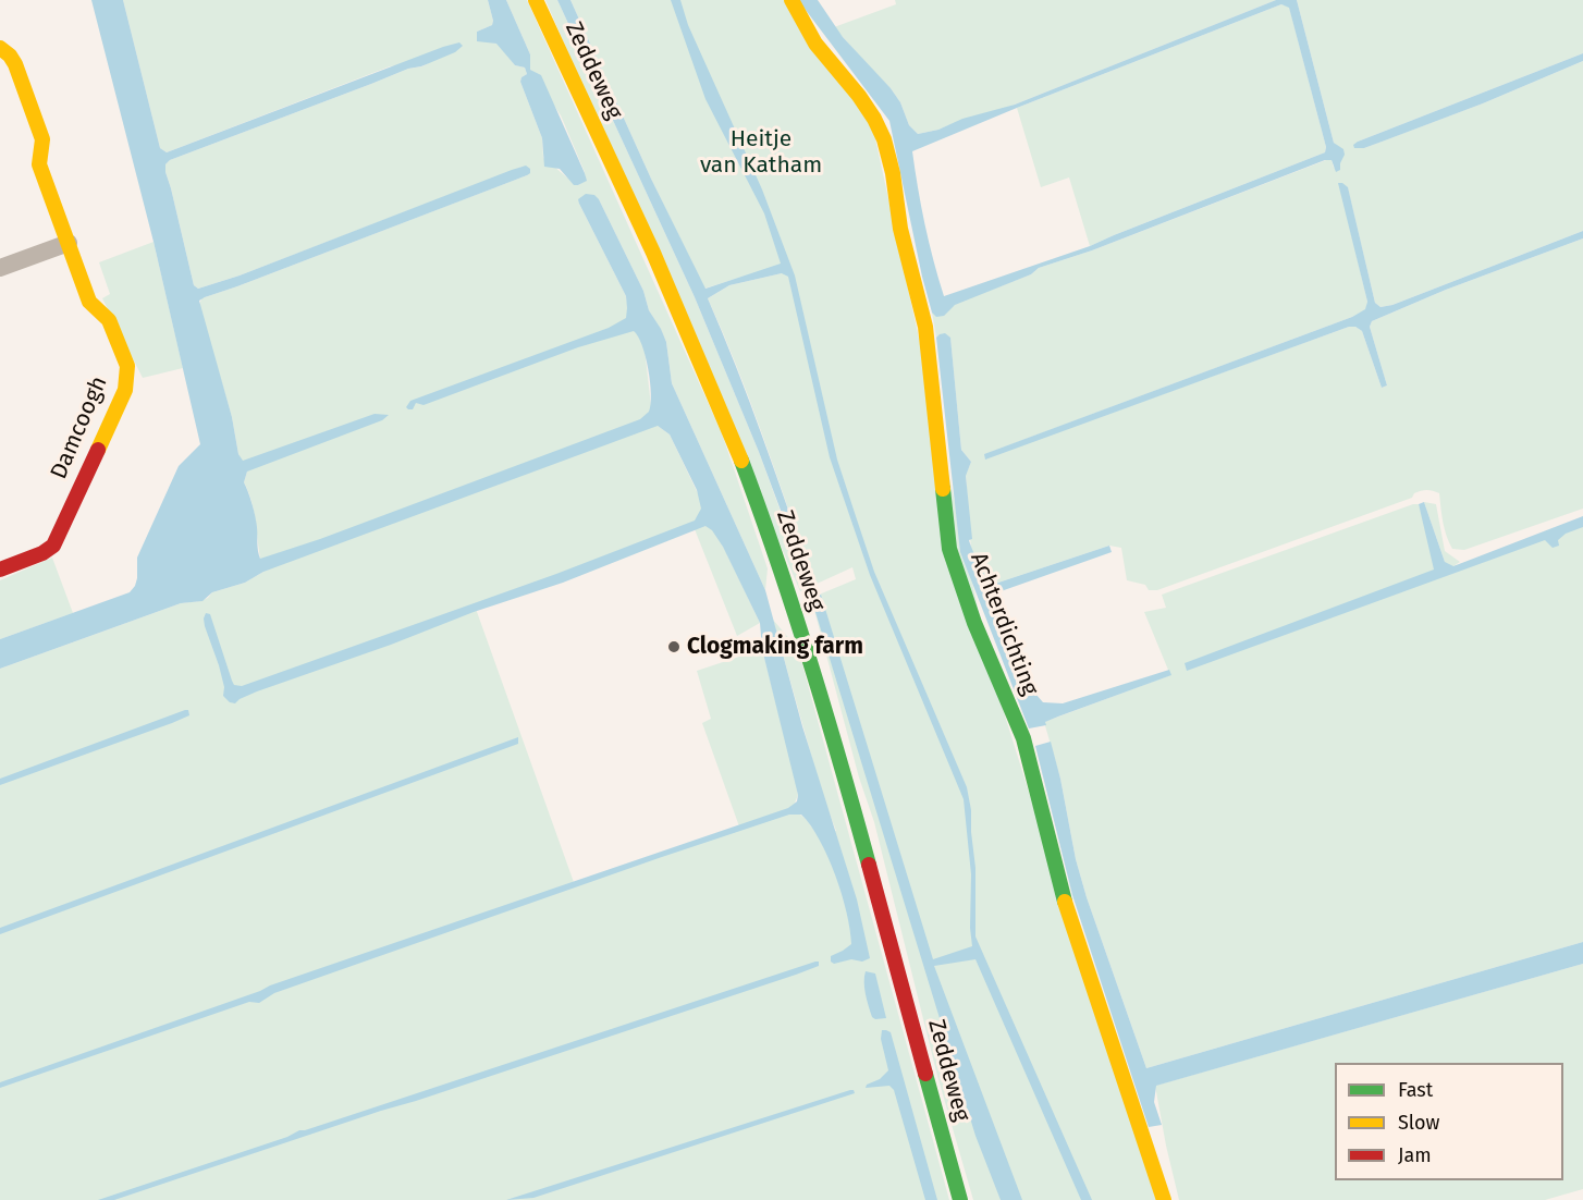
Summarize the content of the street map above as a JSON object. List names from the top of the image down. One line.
{"streets":{"street":["Zeddeweg","Damcoogh","Achterdichting"]},"parks":["Heitje van Katham"],"places":["Clogmaking farm"],"legend":["Fast","Slow","Jam"]}
